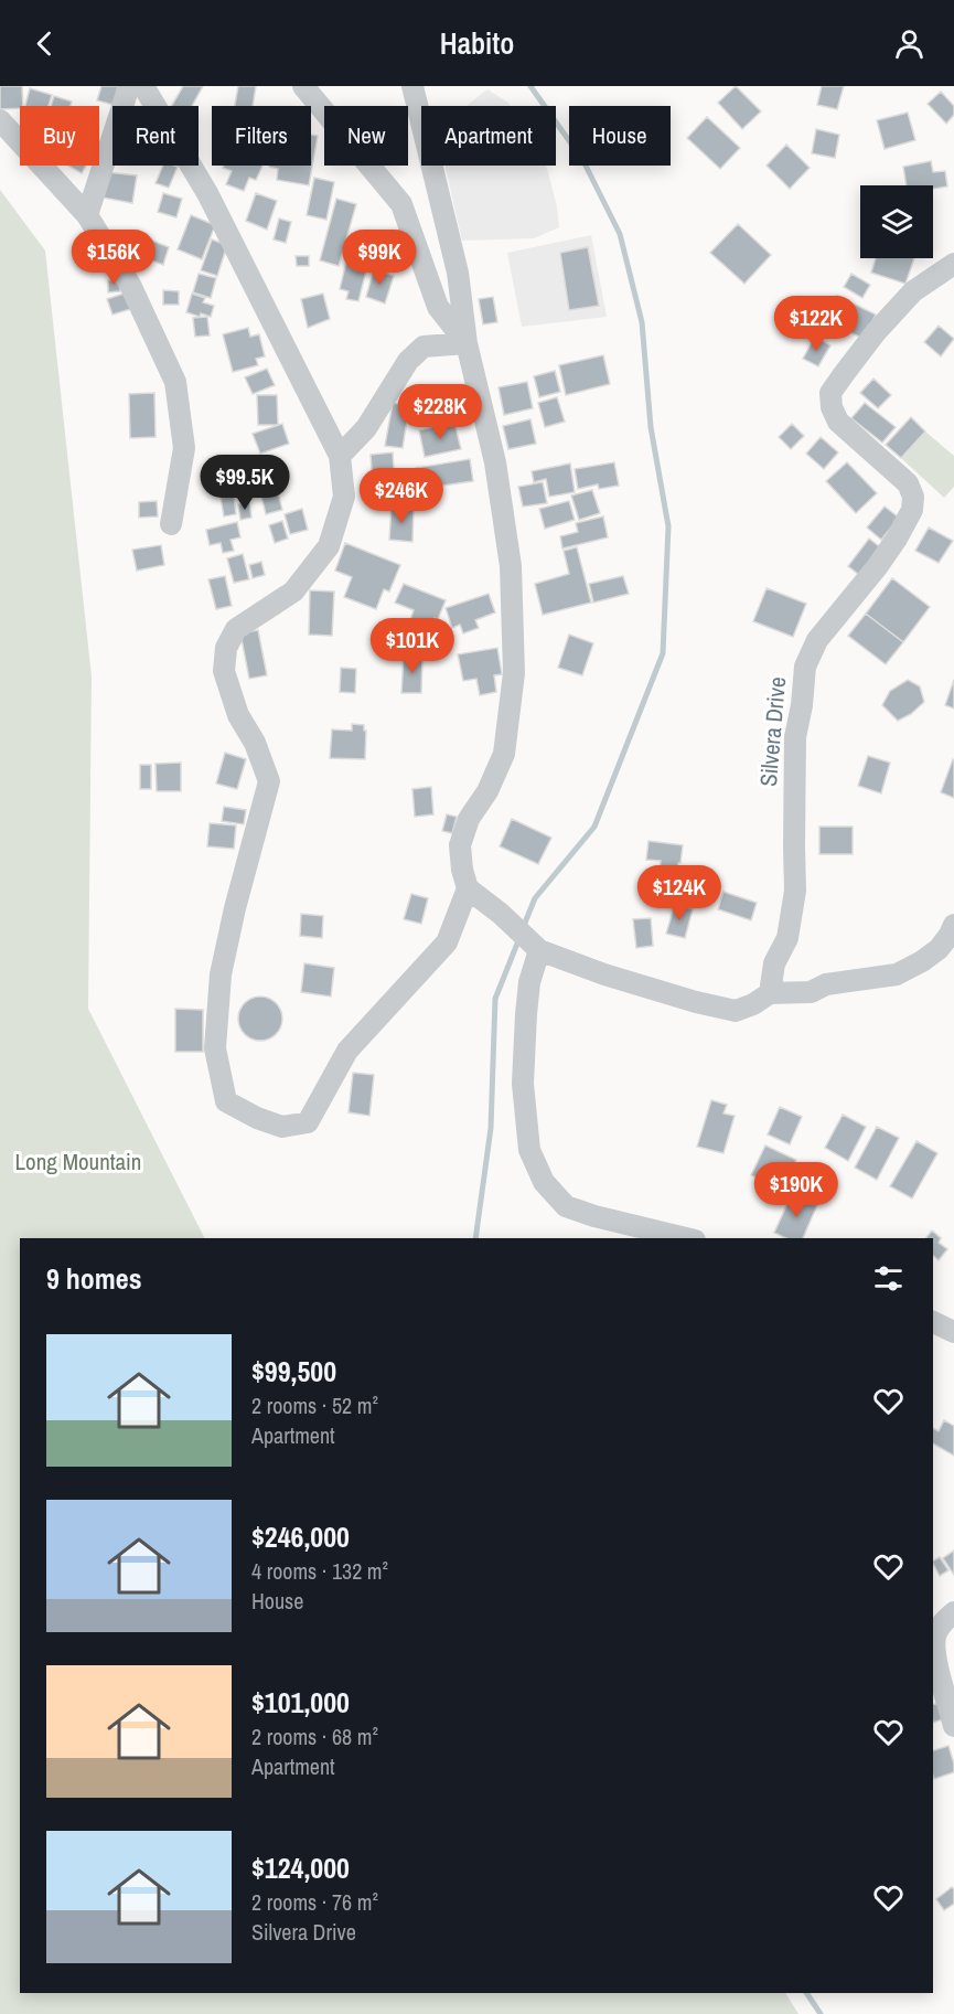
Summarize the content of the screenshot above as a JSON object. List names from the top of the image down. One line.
{"streets":{"street":["Silvera Drive"]},"parks":["Long Mountain"],"page":{"header":"Habito","chip":["Buy","Rent","Filters","New","Apartment","House"],"price":["$156K","$99K","$122K","$228K","$99.5K","$246K","$101K","$124K","$190K"],"heading":"9 homes","list":[{"name":"$99,500","note":"2 rooms · 52 m² · Apartment"},{"name":"$246,000","note":"4 rooms · 132 m² · House"},{"name":"$101,000","note":"2 rooms · 68 m² · Apartment"},{"name":"$124,000","note":"2 rooms · 76 m² · Silvera Drive"}]}}
